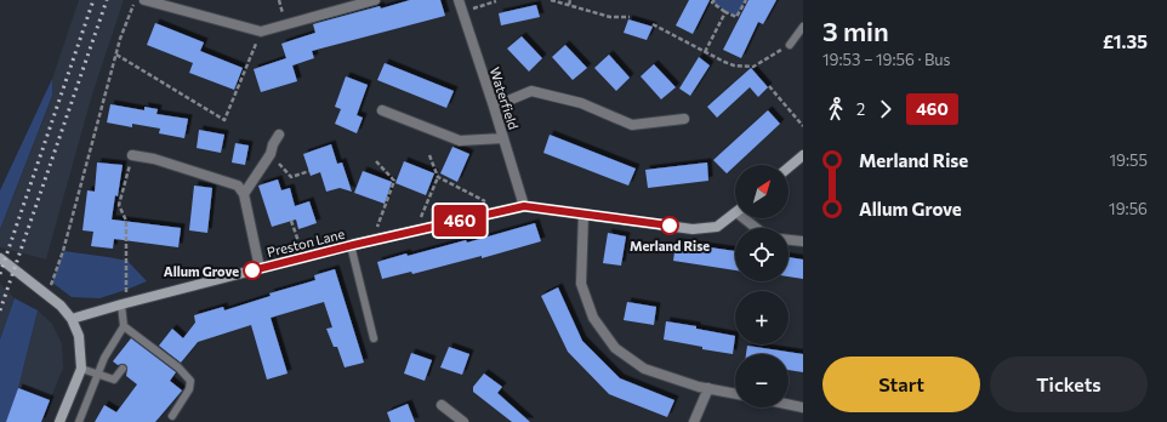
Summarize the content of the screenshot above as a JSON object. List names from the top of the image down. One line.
{"streets":{"street":["Waterfield","Preston Lane"]},"crossings":[["Waterfield","Preston Lane"]],"places":["Merland Rise","Allum Grove"],"lines":["bus line 460"],"north":"top right","page":{"on_map":"460","heading":["3 min","19:53 – 19:56 · Bus","£1.35"],"legs":["2","460"],"list":[{"name":"Merland Rise","value":"19:55"},{"name":"Allum Grove","value":"19:56"}],"map_buttons":["+","−"],"buttons":["Start","Tickets"]}}
